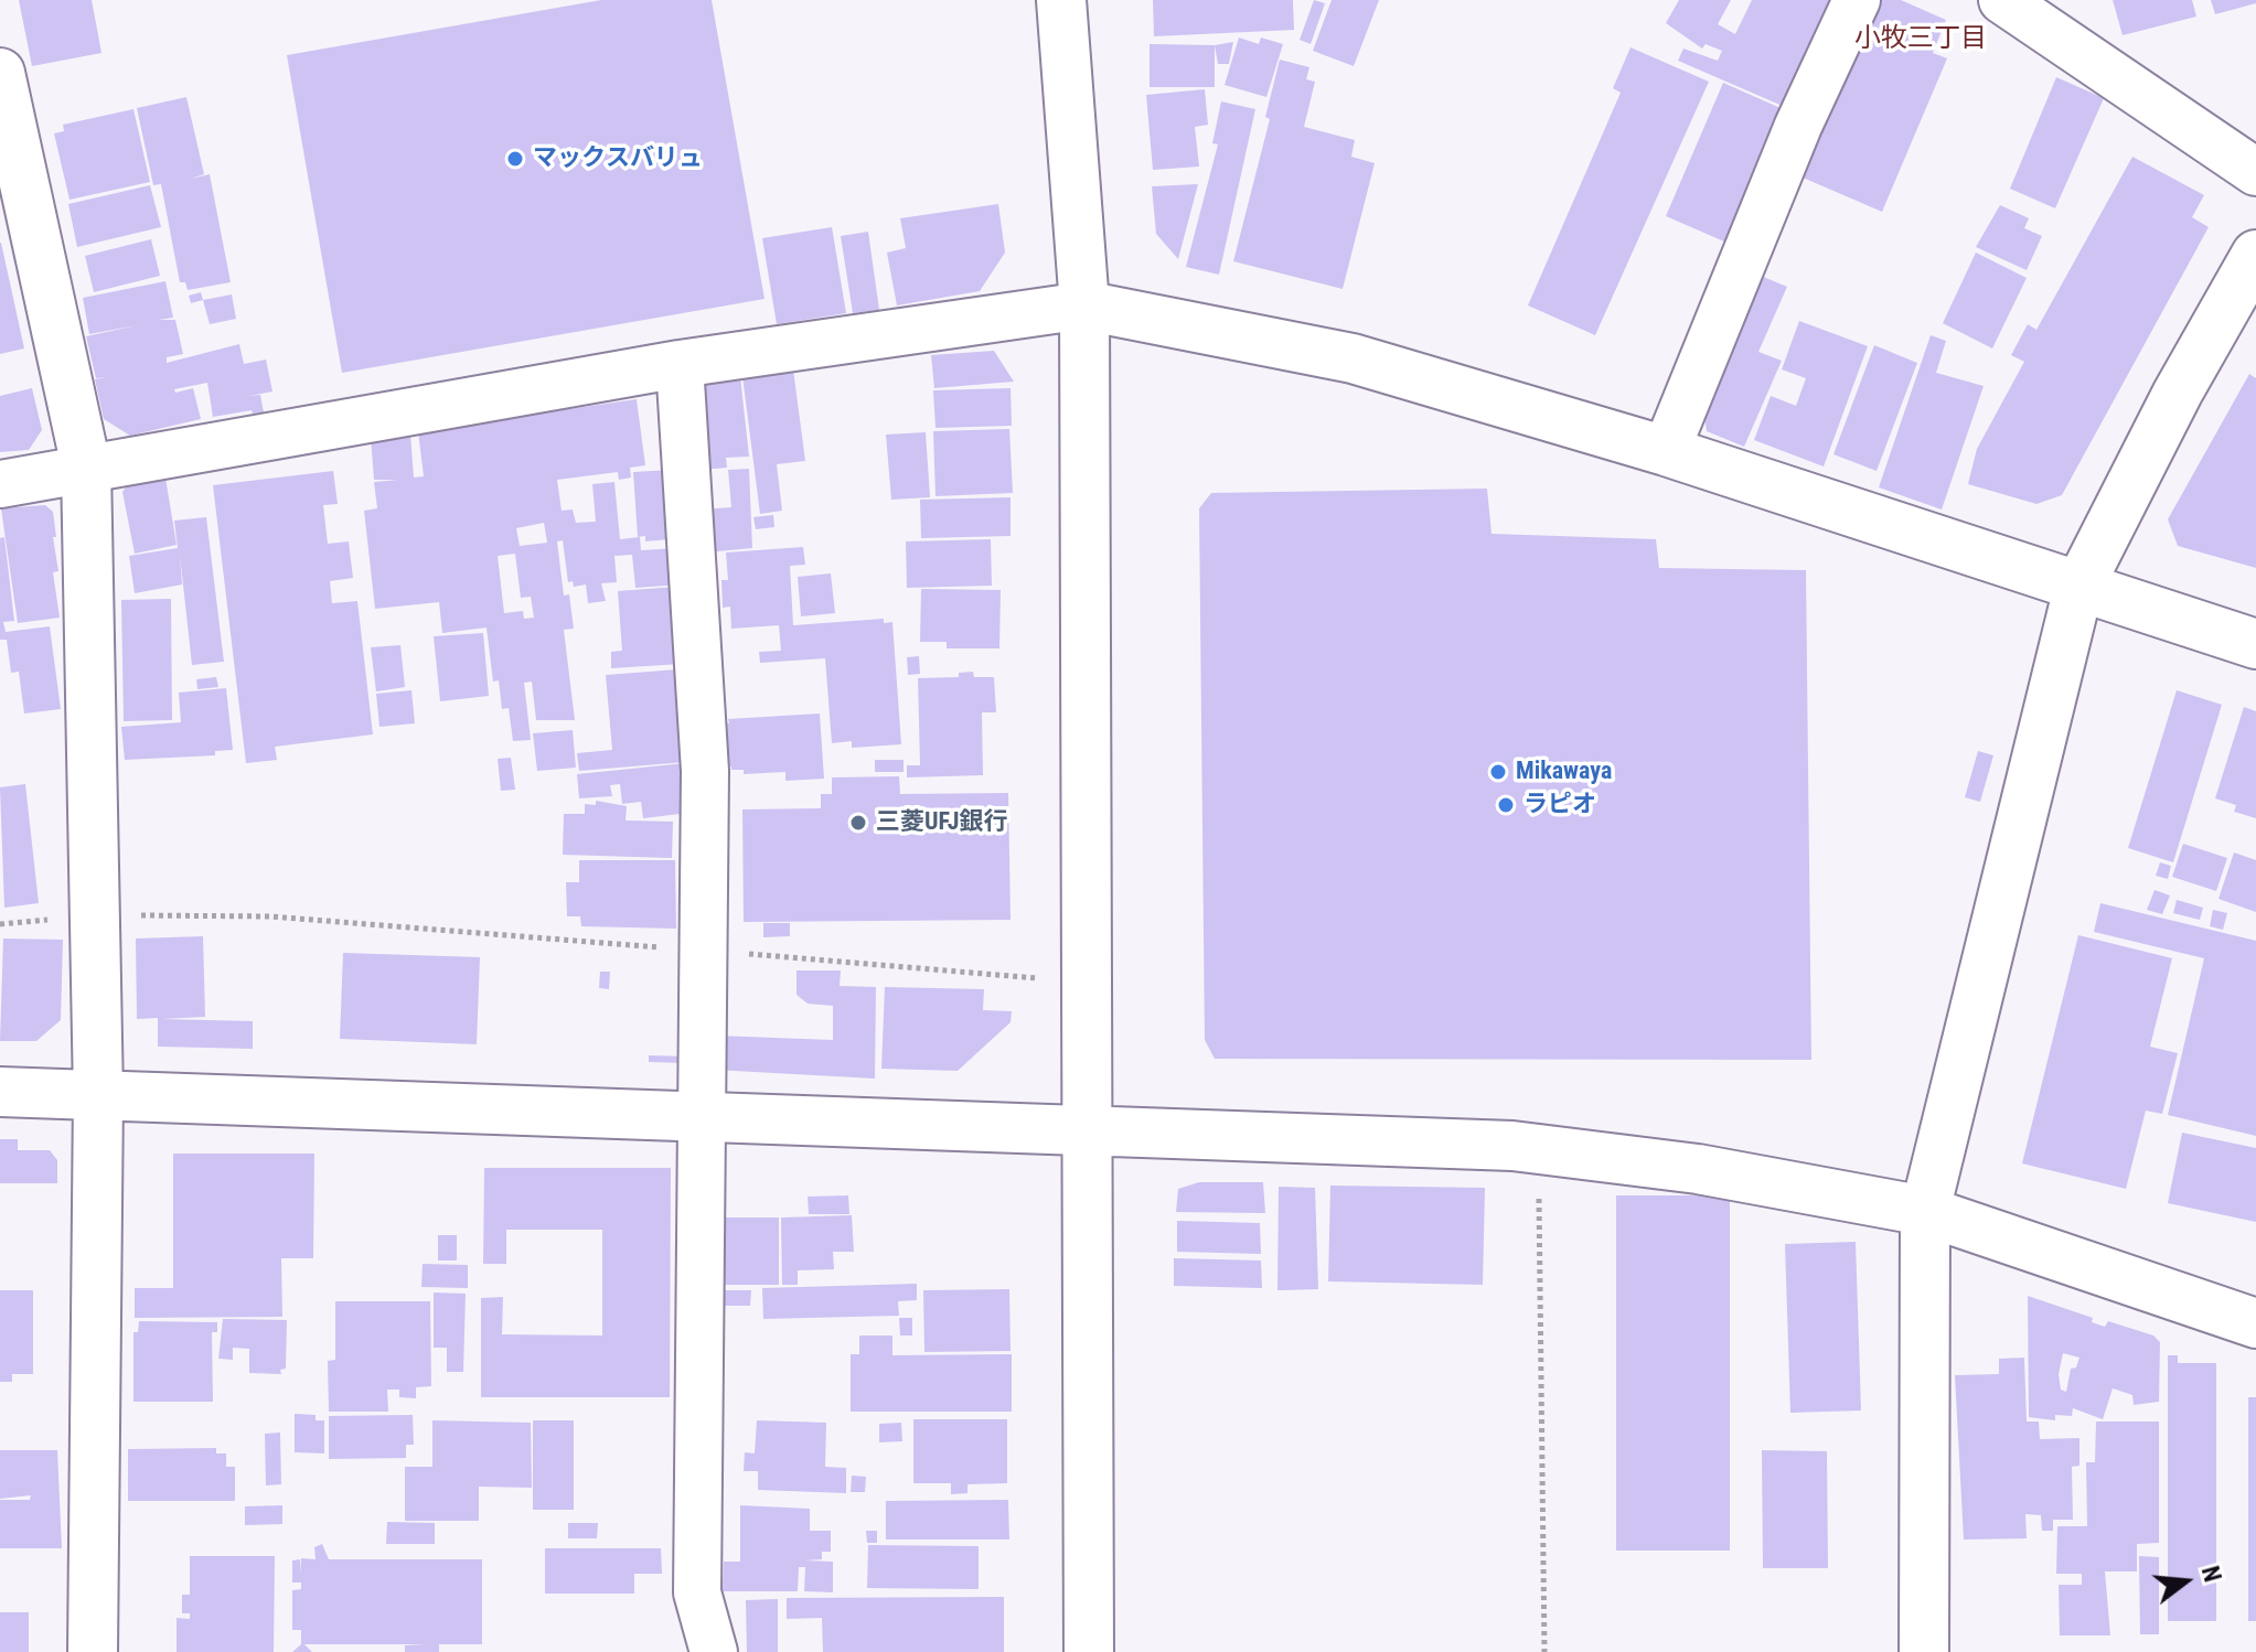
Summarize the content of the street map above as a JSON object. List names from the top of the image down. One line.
{"districts":["小牧三丁目"],"places":["マックスバリュ","Mikawaya","ラピオ","三菱UFJ銀行"],"north":"right"}
